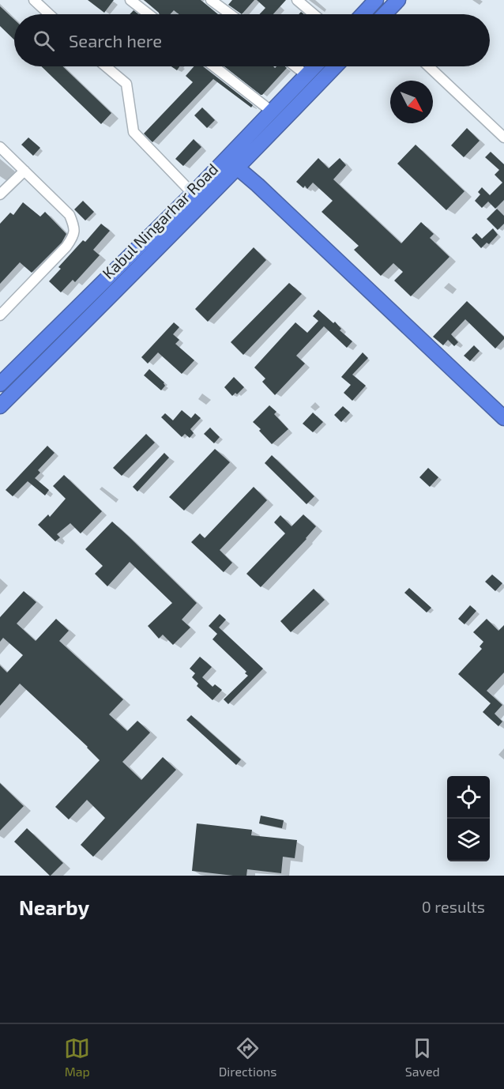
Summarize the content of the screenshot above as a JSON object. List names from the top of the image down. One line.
{"streets":{"highway":["Kabul Ningarhar Road"]},"north":"bottom right","page":{"search":"Search here","heading":["Nearby","0 results"],"nav":["Map","Directions","Saved"]}}
